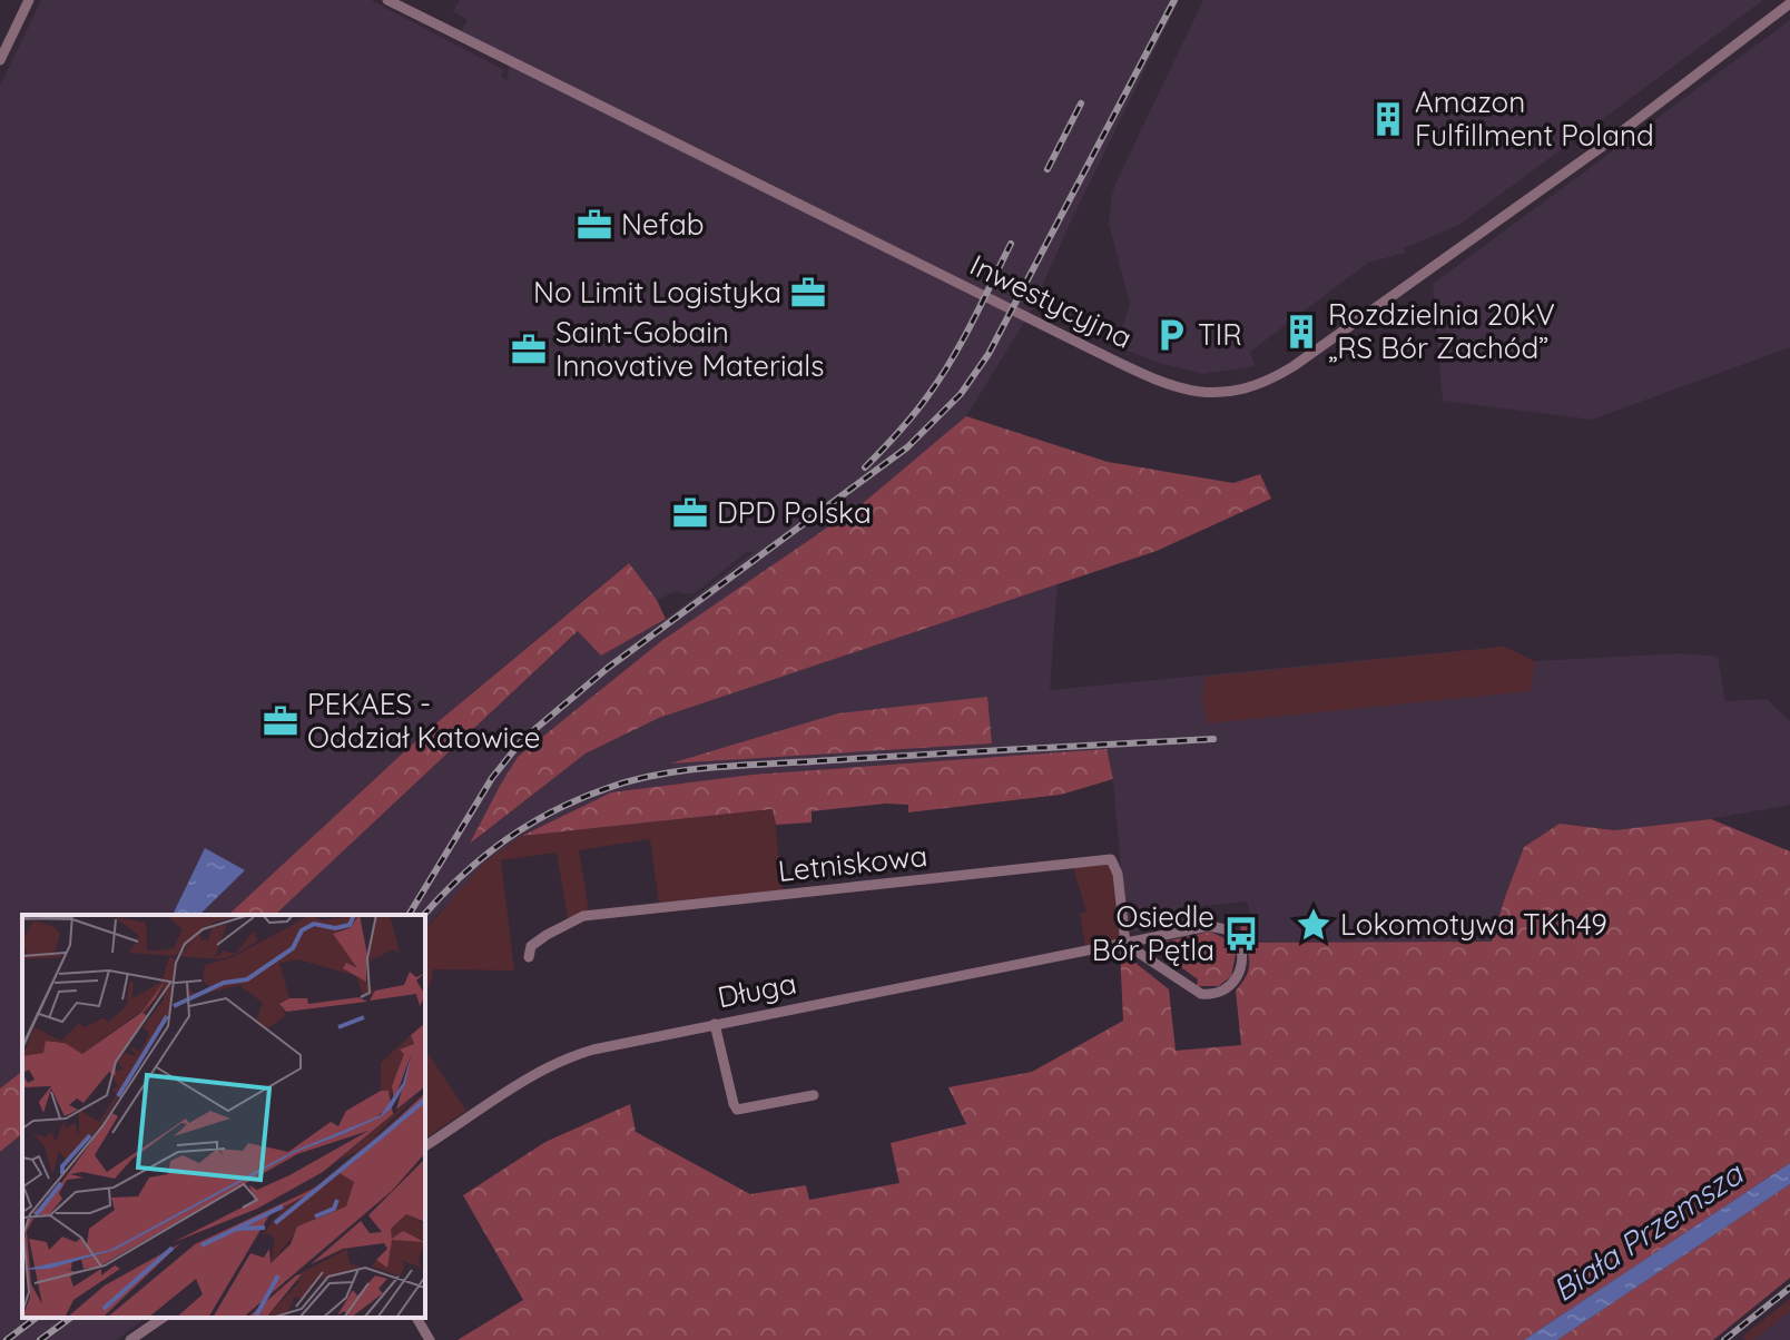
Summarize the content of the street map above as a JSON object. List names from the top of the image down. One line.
{"streets":{"street":["Inwestycyjna","Letniskowa","Długa"]},"crossings":[["Letniskowa","Długa"]],"water":["Biała Przemsza"],"places":{"building":["Amazon Fulfillment Poland","Rozdzielnia 20kV „RS Bór Zachód”"],"office":["Nefab","No Limit Logistyka","Saint-Gobain Innovative Materials","DPD Polska","PEKAES - Oddział Katowice"],"parking":["TIR"],"place":["Lokomotywa TKh49"],"bus stop":["Osiedle Bór Pętla"]}}
